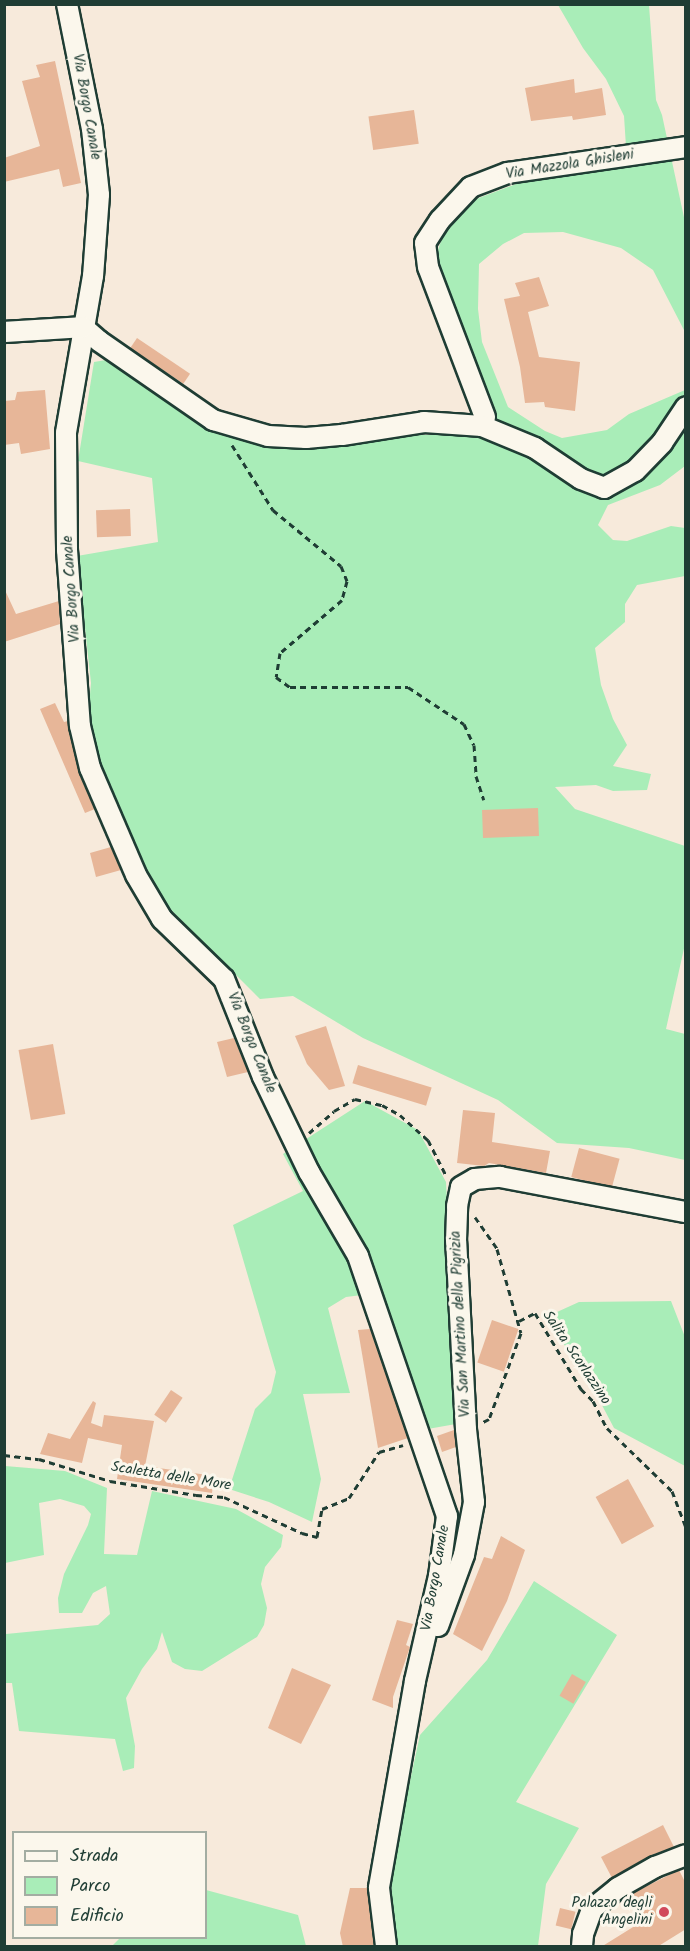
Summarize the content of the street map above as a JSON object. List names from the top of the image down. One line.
{"streets":{"street":["Via Borgo Canale","Via Mazzola Ghisleni","Via San Martino della Pigrizia"],"path":["Salita Scorlazzino","Scaletta delle More"]},"crossings":[["Via Borgo Canale","Via San Martino della Pigrizia"],["Via Borgo Canale","Scaletta delle More"],["Via San Martino della Pigrizia","Salita Scorlazzino"]],"places":["Palazzo degli Angelini"],"legend":["Strada","Parco","Edificio"]}
